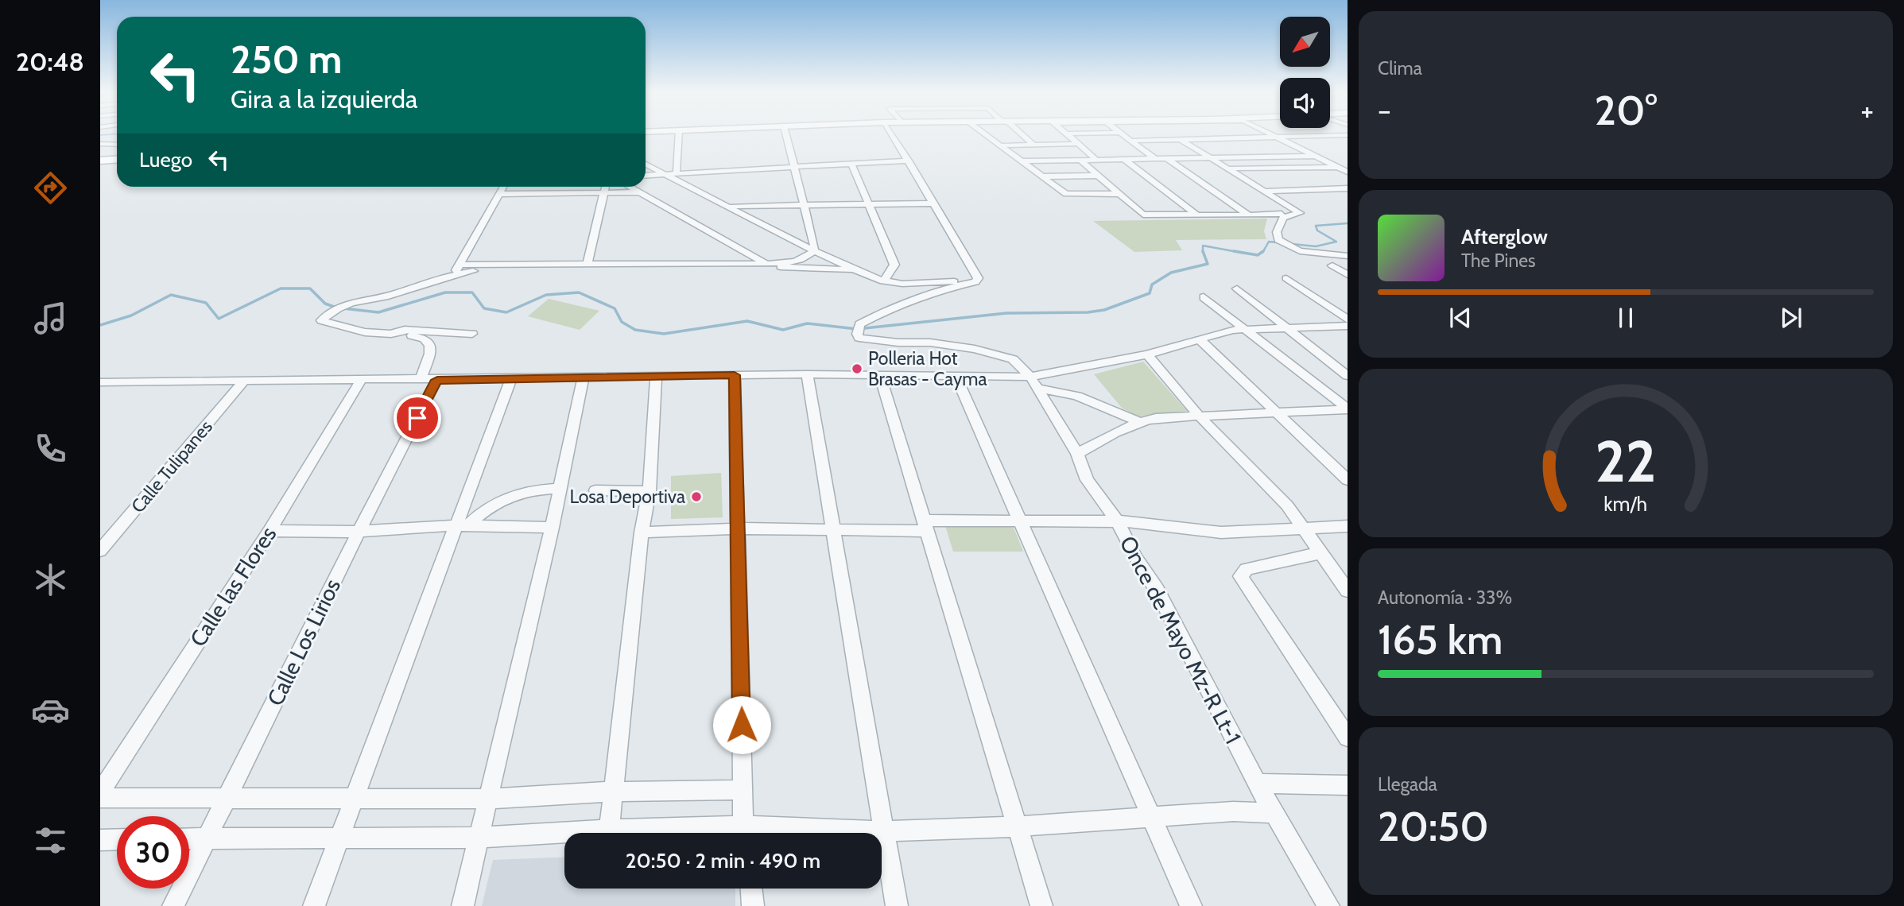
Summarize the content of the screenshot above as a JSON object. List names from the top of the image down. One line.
{"streets":{"street":["Calle Tulipanes","Calle las Flores","Once de Mayo Mz-R Lt-1","Calle Los Lirios"]},"places":["Polleria Hot Brasas - Cayma","Losa Deportiva"],"north":"bottom left","page":{"tabs":"20:48","tile":["Clima",["Autonomía · 33%","165 km"],["Llegada","20:50"]],"turn":["250 m","Gira a la izquierda"],"heat":["−","20°","+"],"then":"Luego","song":["Afterglow","The Pines"],"limit":"30","trip":"20:50 · 2 min · 490 m","gauge":["22","km/h"]}}
